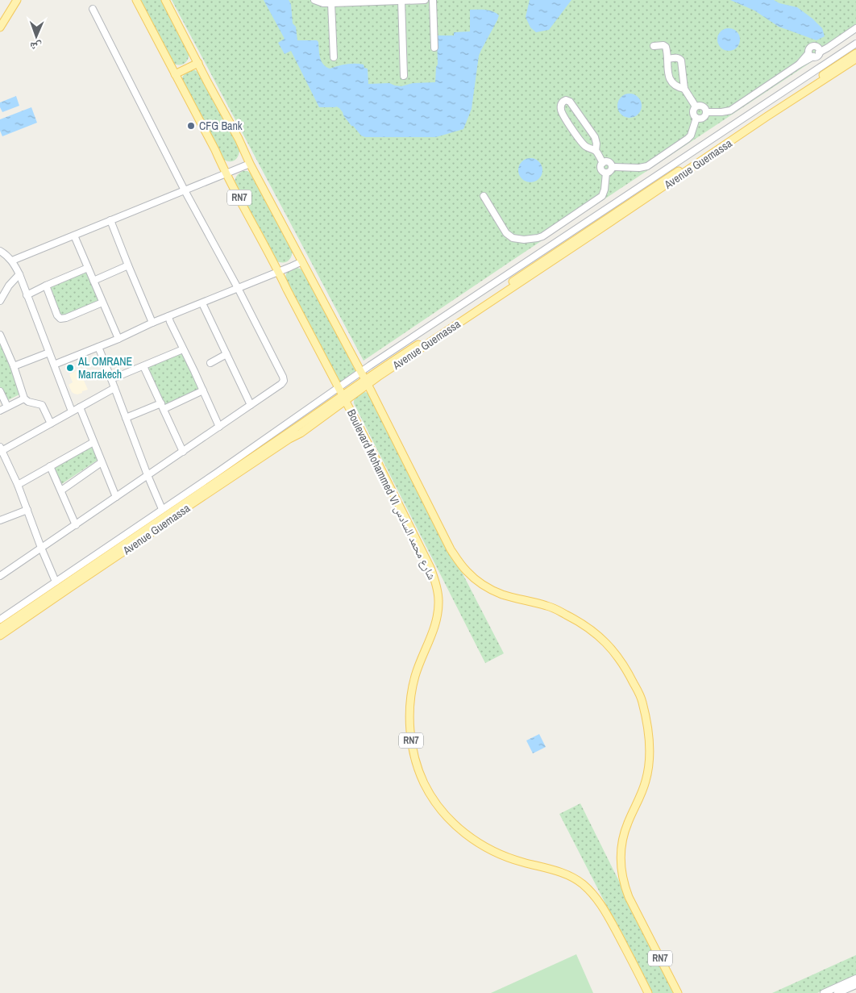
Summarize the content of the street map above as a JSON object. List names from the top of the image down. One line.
{"streets":{"main road":["Avenue Guemassa","RN7","Boulevard Mohammed VI شارع محمد السادس"]},"crossings":[["Avenue Guemassa","RN7"],["Avenue Guemassa","Boulevard Mohammed VI شارع محمد السادس"]],"places":["CFG Bank","AL OMRANE Marrakech"],"north":"bottom"}
